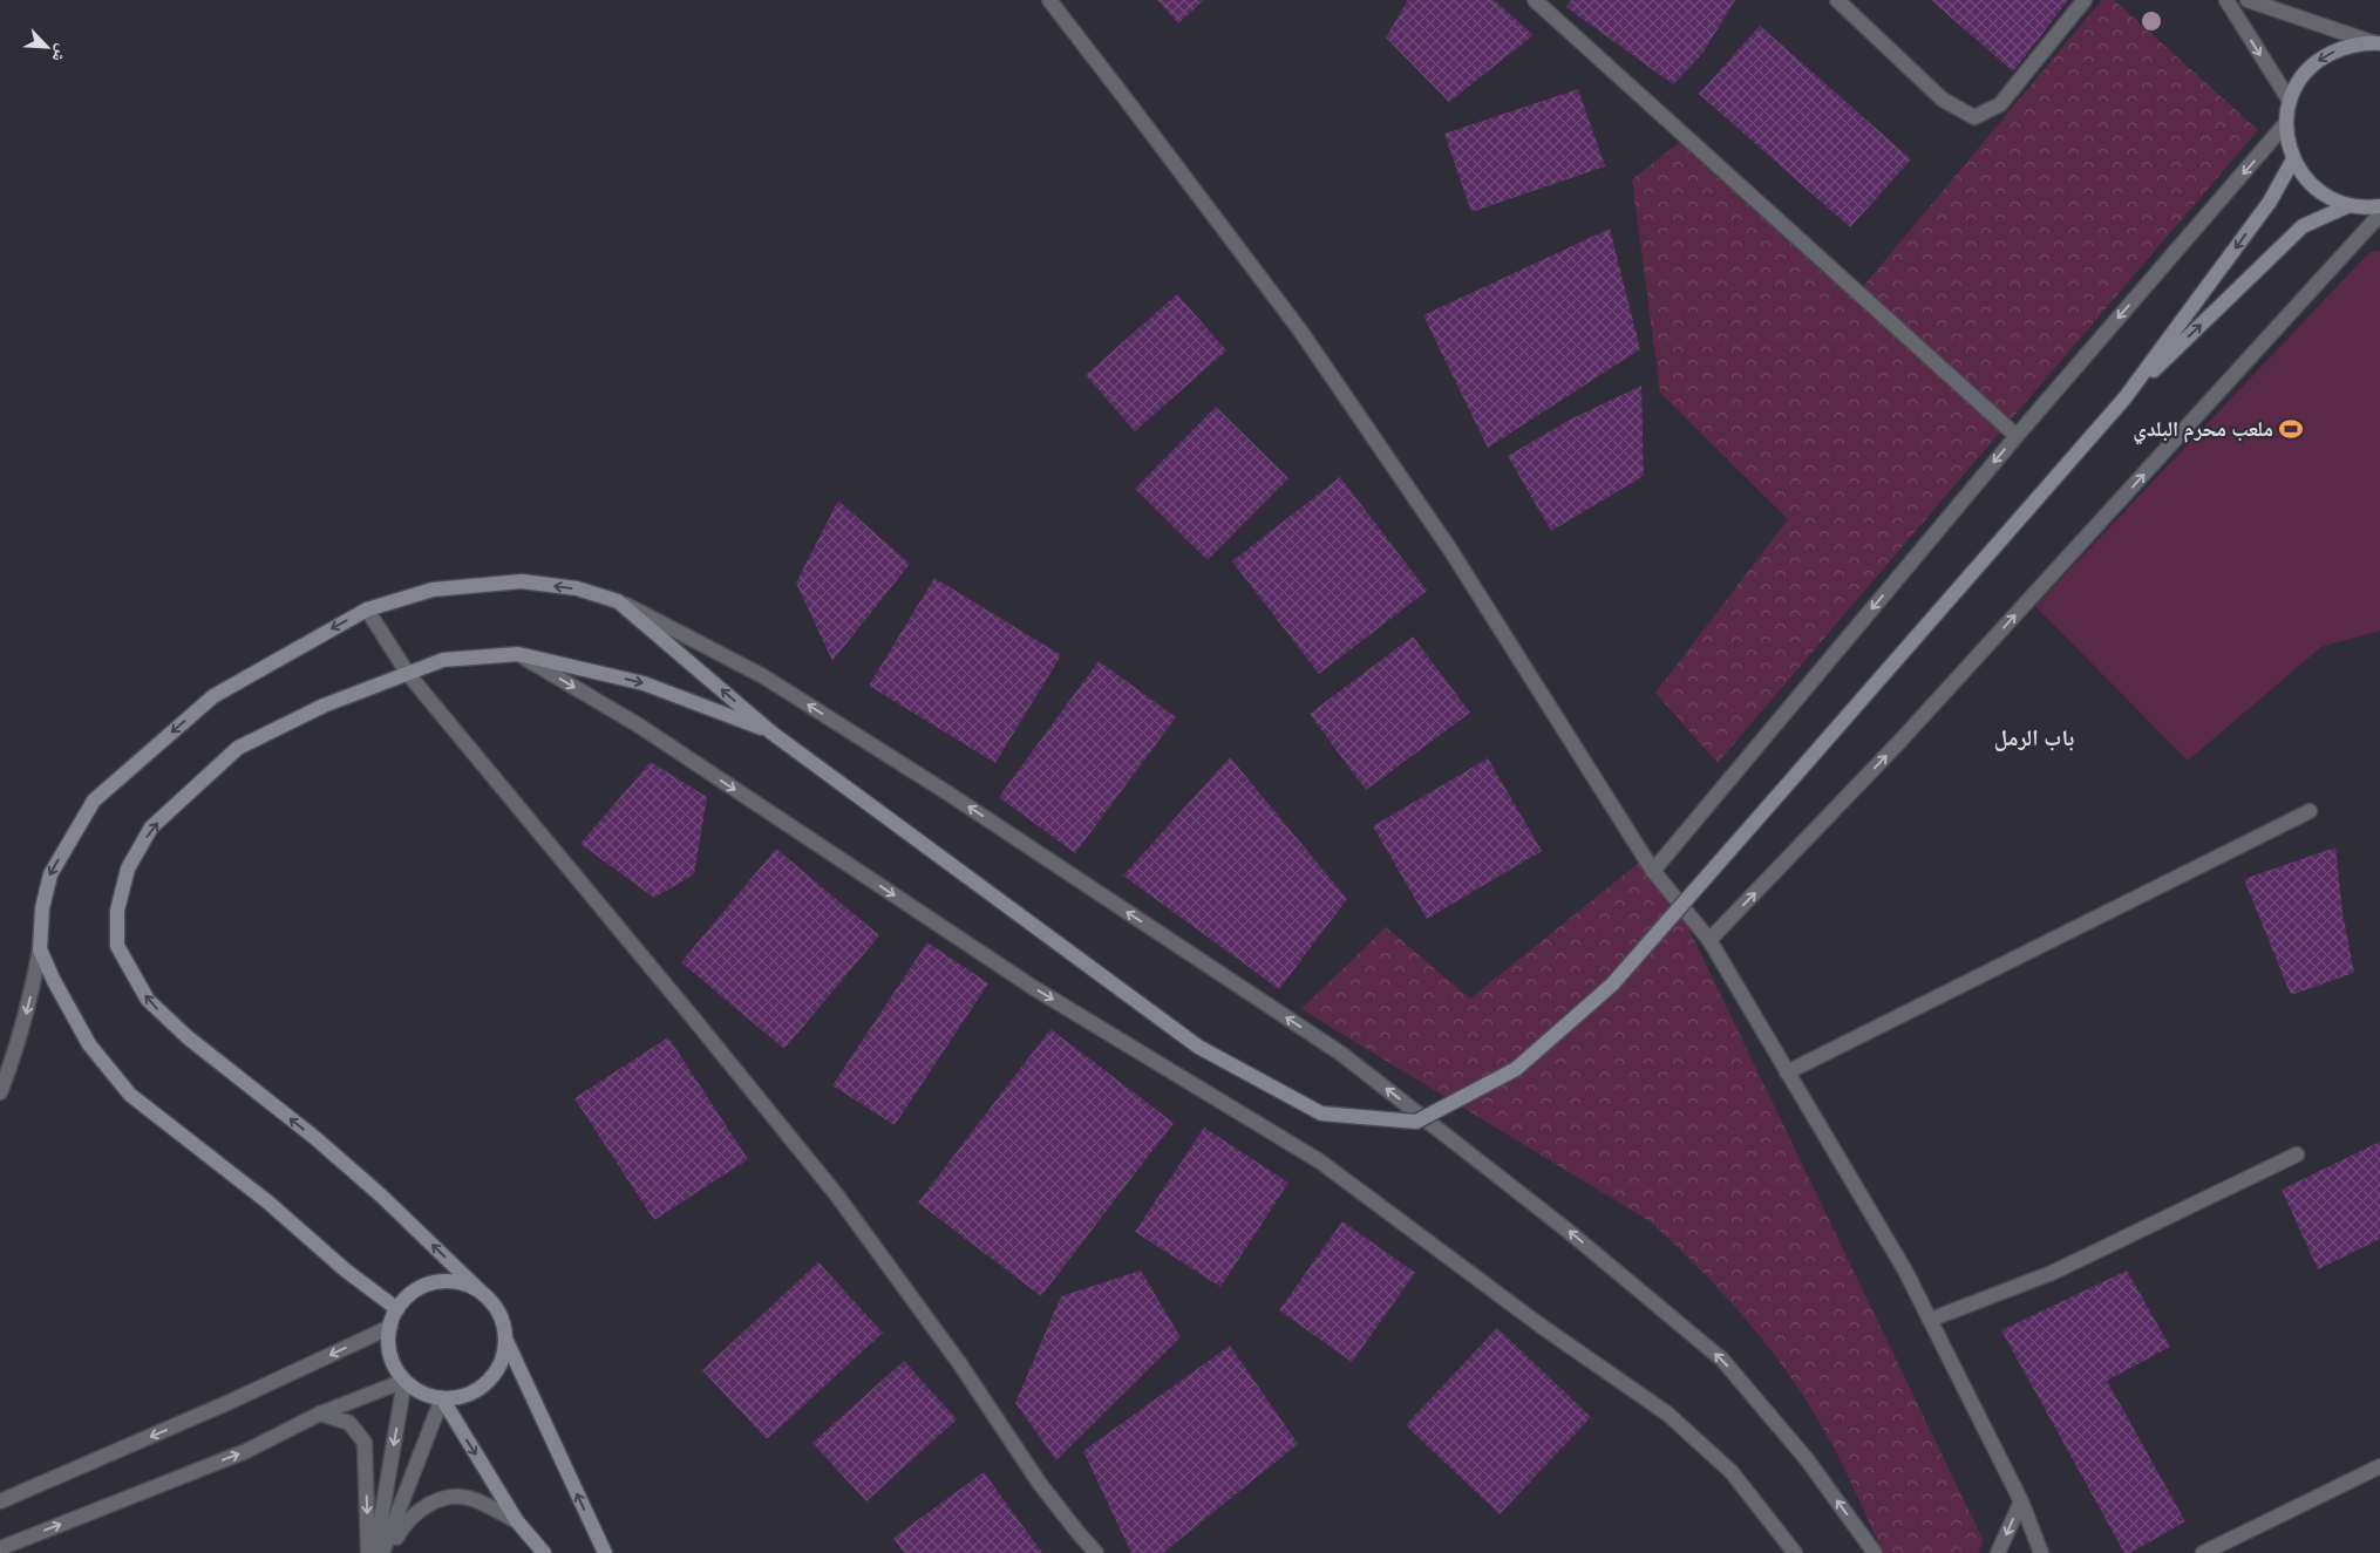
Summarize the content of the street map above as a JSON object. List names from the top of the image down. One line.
{"districts":["باب الرمل"],"places":{"sports":["ملعب محرم البلدي"]},"north":"bottom right"}
